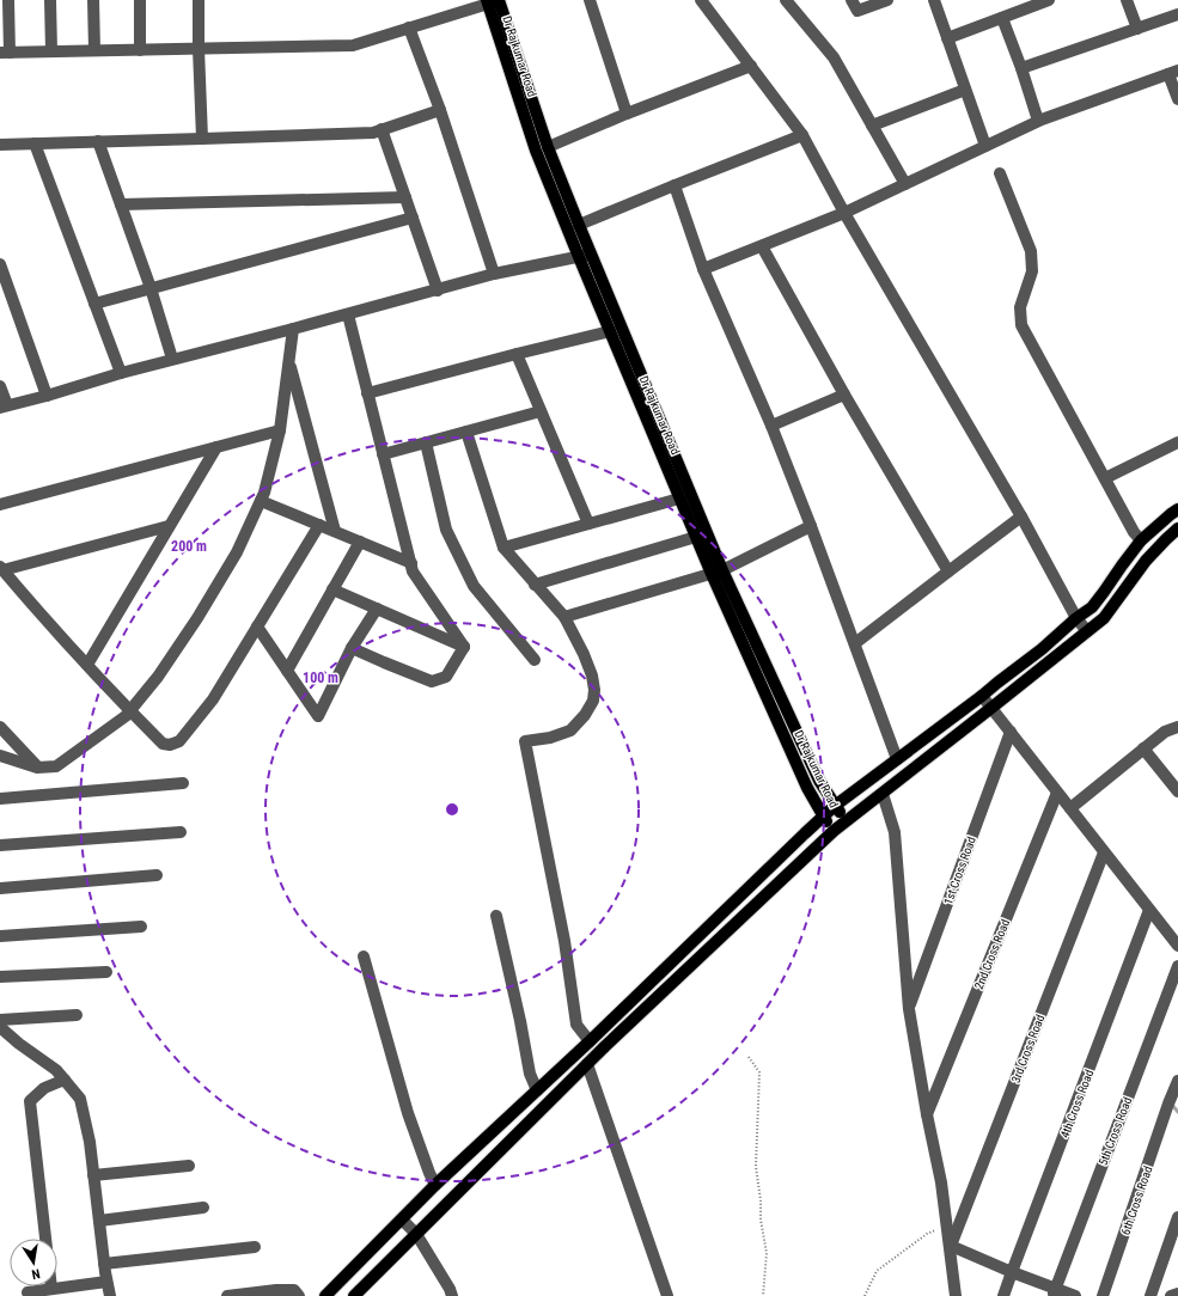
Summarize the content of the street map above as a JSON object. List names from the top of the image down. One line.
{"streets":{"main road":["Dr Rajkumar Road"],"street":["1st Cross Road","2nd Cross Road","3rd Cross Road","4th Cross Road","5th Cross Road","6th Cross Road"]},"north":"bottom","rings":["200 m","100 m"]}
